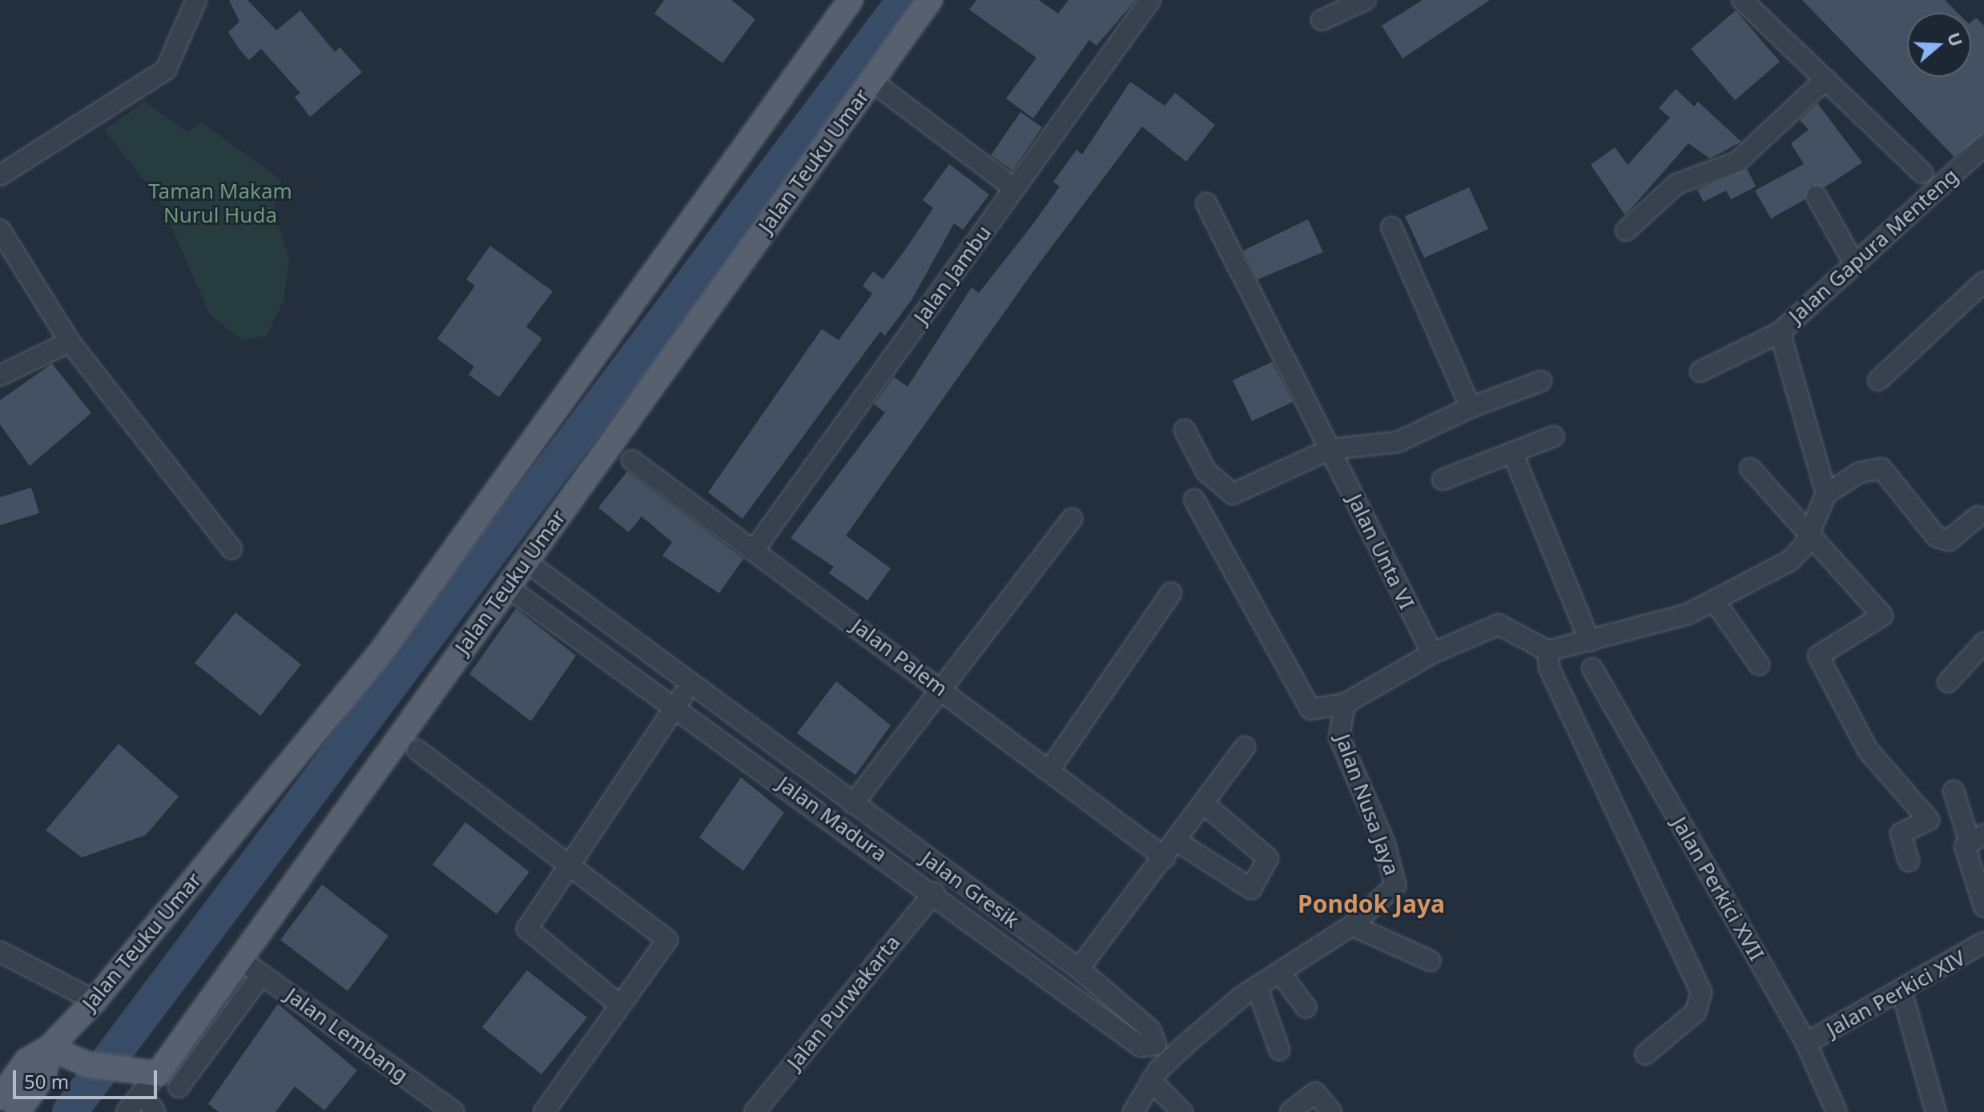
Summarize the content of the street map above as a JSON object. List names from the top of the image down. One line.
{"streets":{"main road":["Jalan Teuku Umar"],"street":["Jalan Gapura Menteng","Jalan Jambu","Jalan Unta VI","Jalan Palem","Jalan Nusa Jaya","Jalan Madura","Jalan Perkici XVII","Jalan Gresik","Jalan Perkici XIV","Jalan Purwakarta","Jalan Lembang"]},"crossings":[["Jalan Teuku Umar","Jalan Madura"],["Jalan Teuku Umar","Jalan Gresik"],["Jalan Teuku Umar","Jalan Lembang"],["Jalan Jambu","Jalan Palem"],["Jalan Unta VI","Jalan Nusa Jaya"],["Jalan Madura","Jalan Gresik"],["Jalan Madura","Jalan Purwakarta"],["Jalan Perkici XVII","Jalan Perkici XIV"]],"districts":["Pondok Jaya"],"parks":["Taman Makam Nurul Huda"],"scale_bar":"50 m","north":"right"}
